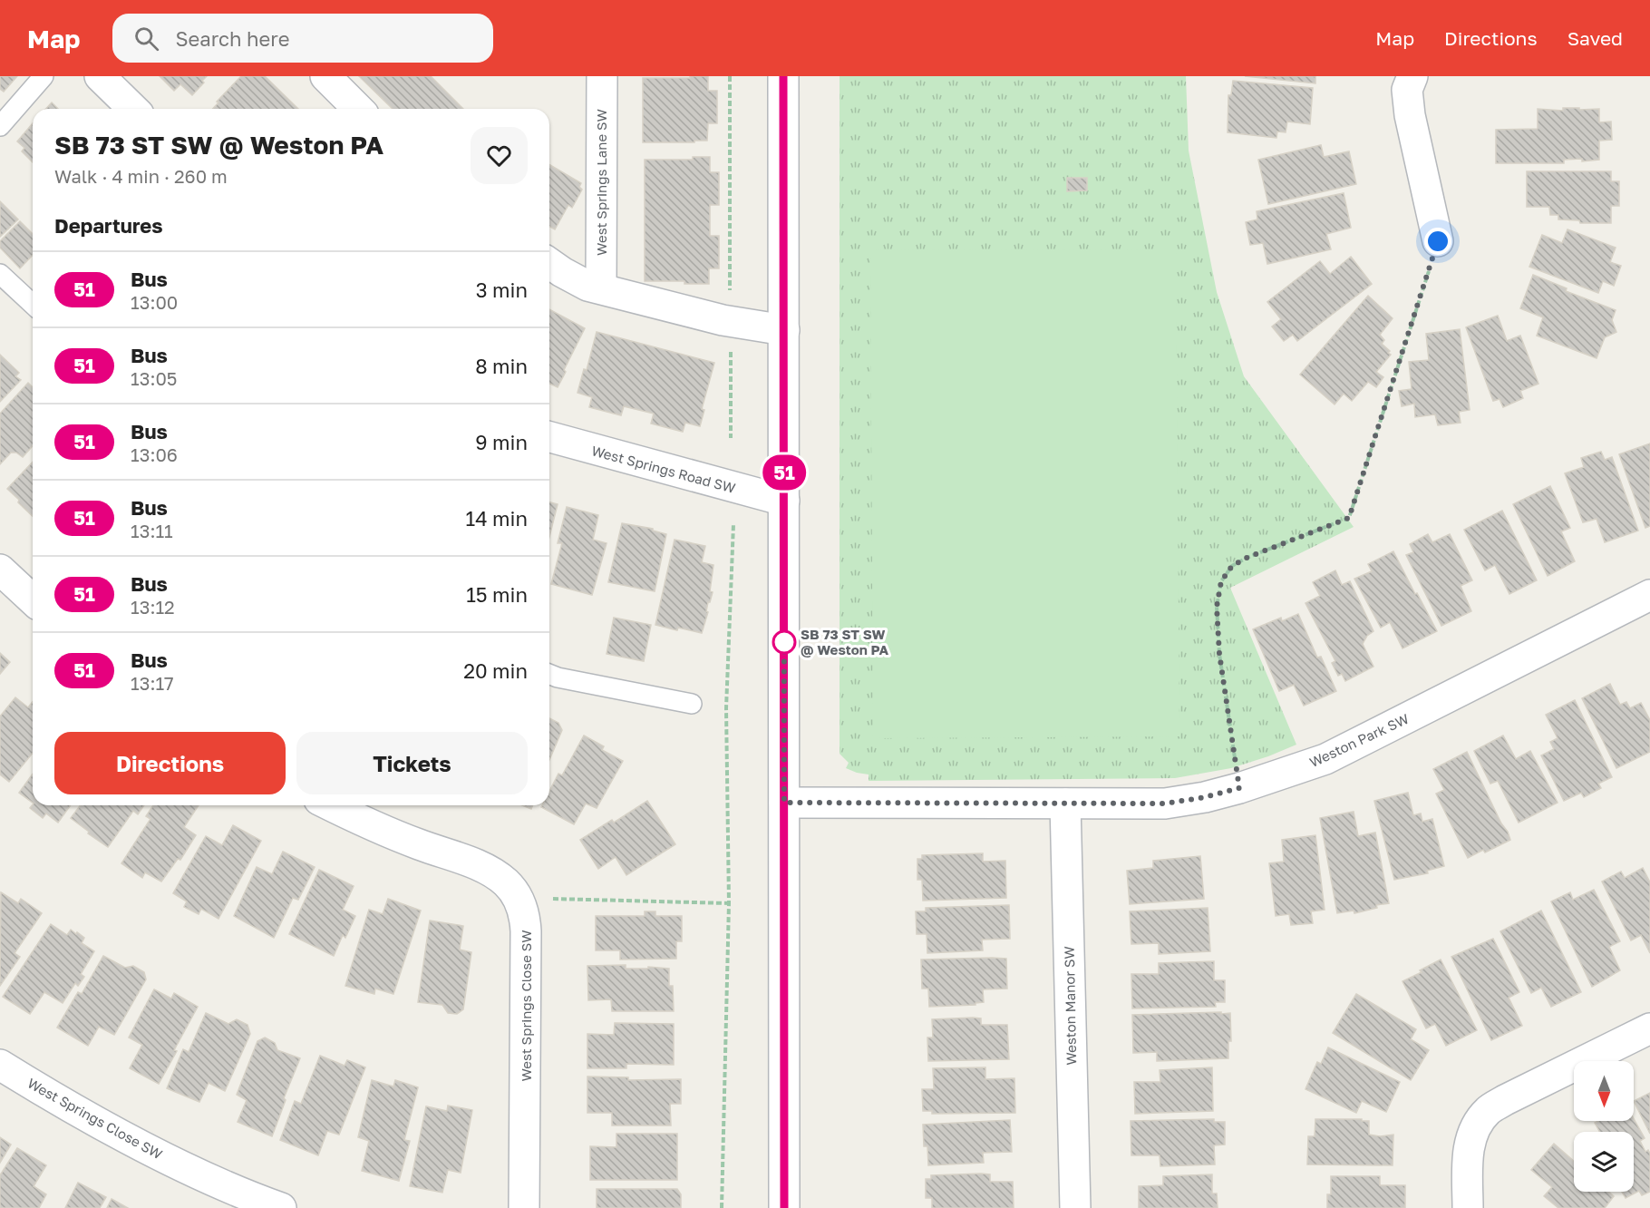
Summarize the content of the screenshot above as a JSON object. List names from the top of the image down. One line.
{"streets":{"street":["West Springs Lane SW","West Springs Road SW","Weston Park SW","West Springs Close SW","Weston Manor SW"]},"crossings":[["Weston Park SW","Weston Manor SW"]],"places":["SB 73 ST SW @ Weston PA"],"lines":["bus line 51"],"north":"bottom","page":{"header":"Map","search":"Search here","nav":["Map","Directions","Saved"],"on_map":"51","heading":[["SB 73 ST SW @ Weston PA","Walk · 4 min · 260 m"],"Departures"],"list":[{"mark":"51","name":"Bus","note":"13:00","value":"3 min"},{"mark":"51","name":"Bus","note":"13:05","value":"8 min"},{"mark":"51","name":"Bus","note":"13:06","value":"9 min"},{"mark":"51","name":"Bus","note":"13:11","value":"14 min"},{"mark":"51","name":"Bus","note":"13:12","value":"15 min"},{"mark":"51","name":"Bus","note":"13:17","value":"20 min"}],"buttons":["Directions","Tickets"]}}
